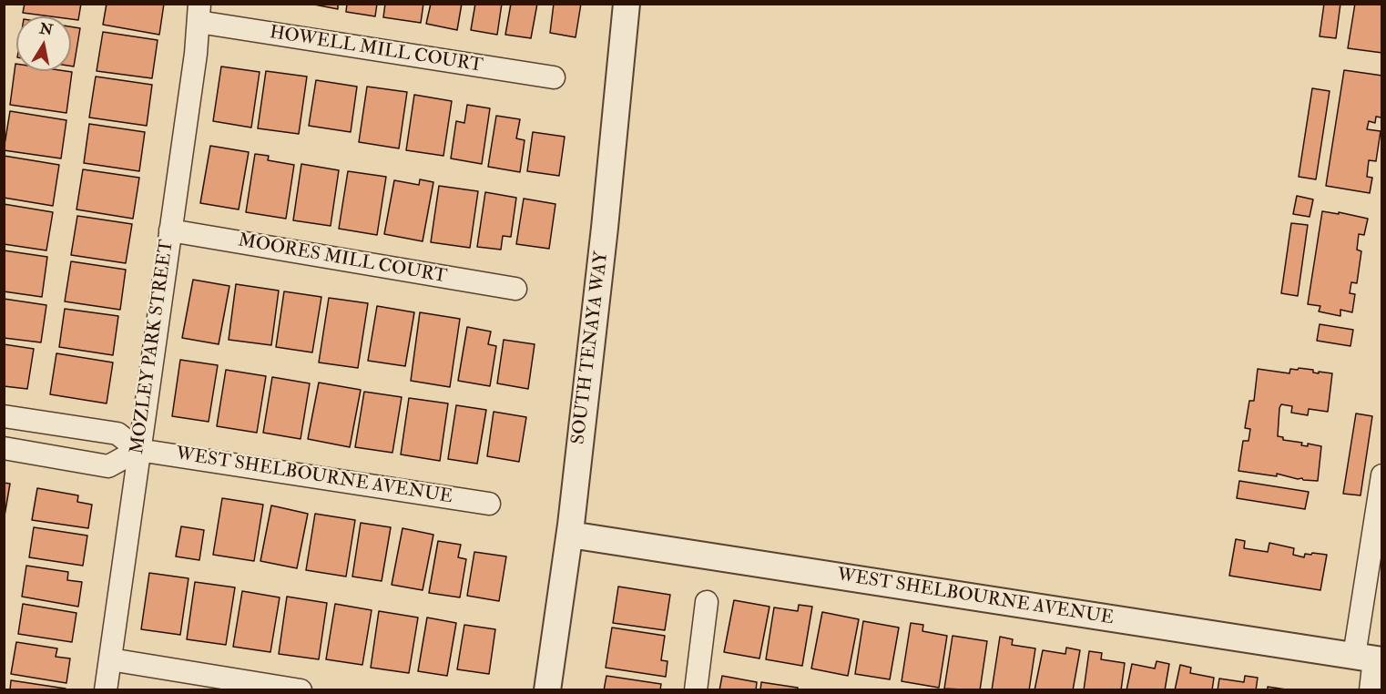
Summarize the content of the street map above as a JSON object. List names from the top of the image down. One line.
{"streets":{"street":["HOWELL MILL COURT","MOORES MILL COURT","MOZLEY PARK STREET","SOUTH TENAYA WAY","WEST SHELBOURNE AVENUE"]},"crossings":[["HOWELL MILL COURT","MOZLEY PARK STREET"],["MOORES MILL COURT","MOZLEY PARK STREET"],["MOZLEY PARK STREET","WEST SHELBOURNE AVENUE"],["SOUTH TENAYA WAY","WEST SHELBOURNE AVENUE"]],"north":"top"}
